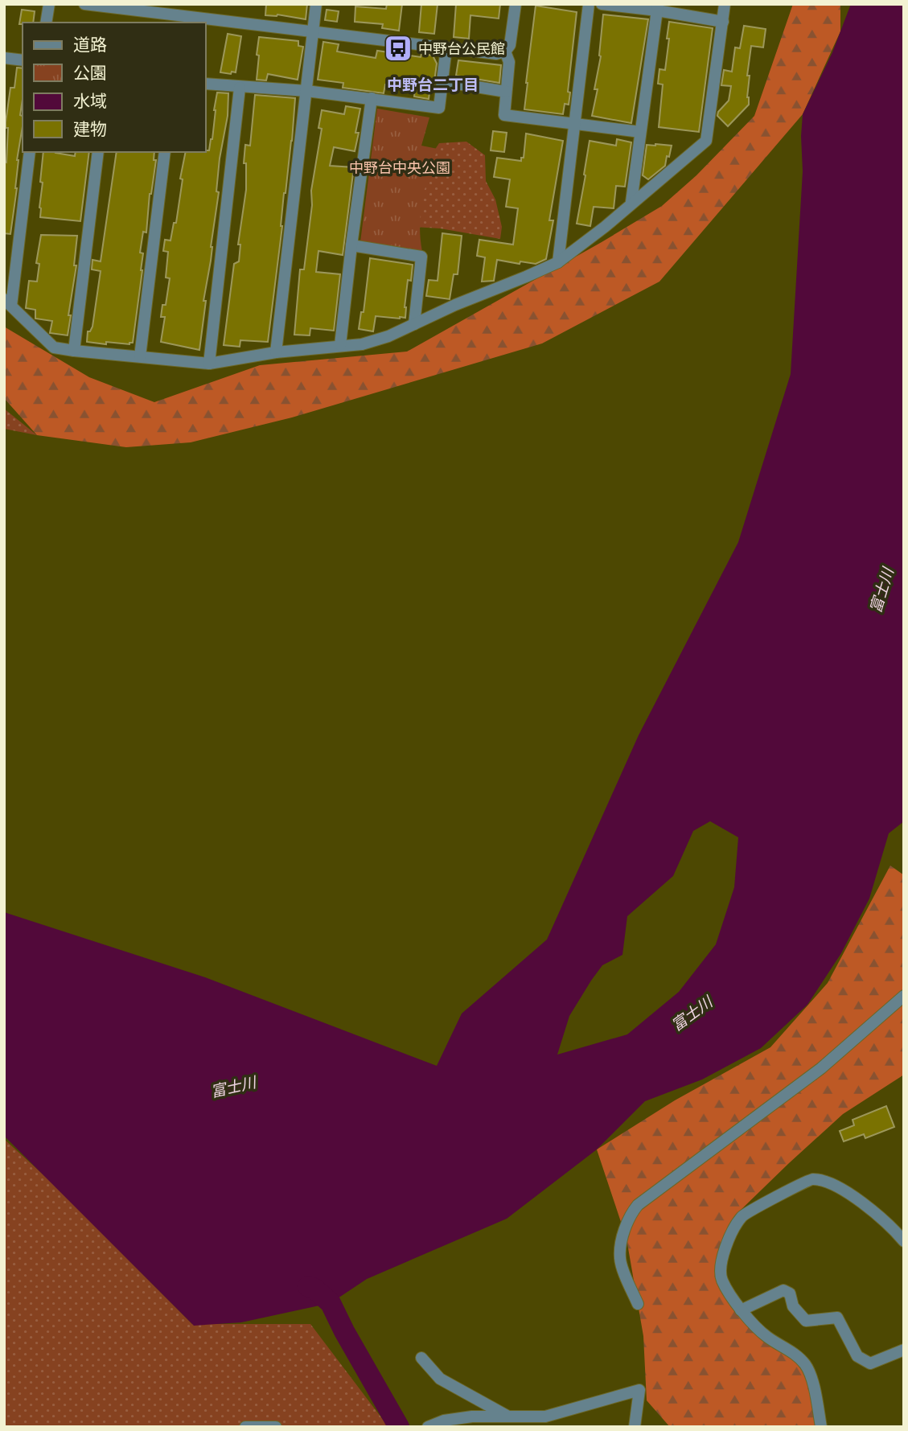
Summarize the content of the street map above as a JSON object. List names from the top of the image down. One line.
{"districts":["中野台二丁目"],"water":["富士川"],"parks":["中野台中央公園"],"places":{"bus stop":["中野台公民館"]},"legend":["道路","公園","水域","建物"]}
